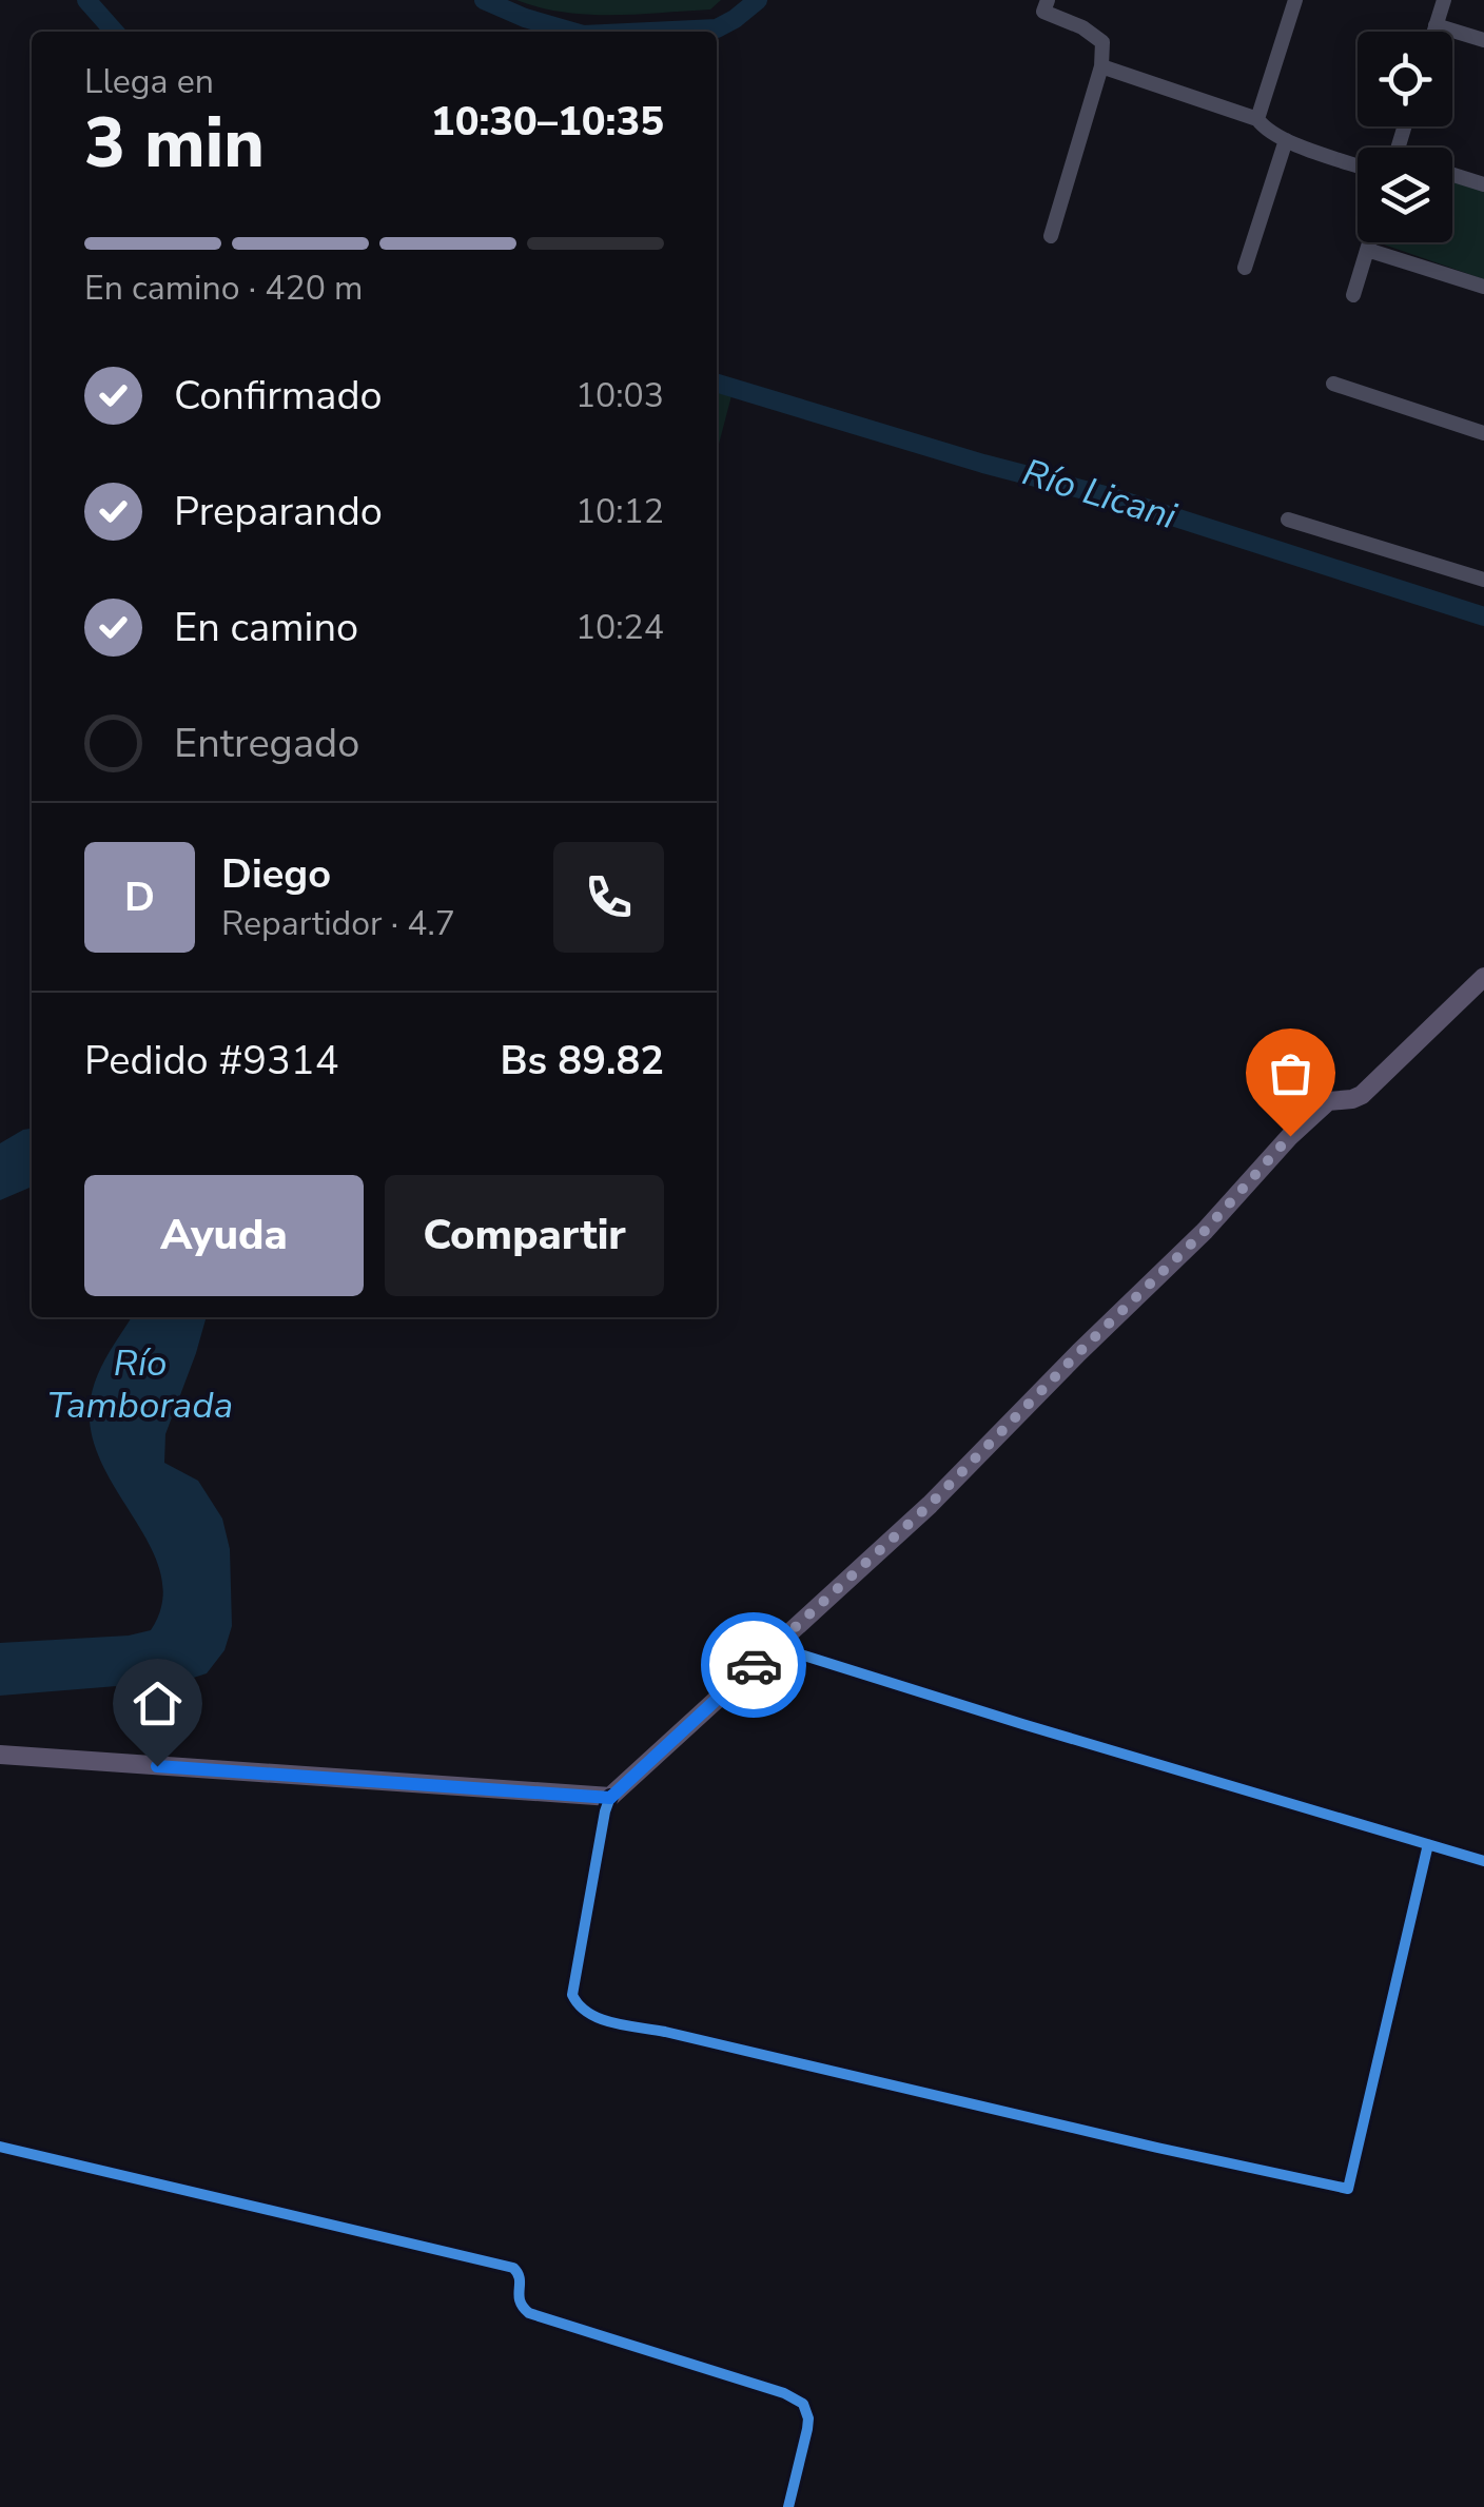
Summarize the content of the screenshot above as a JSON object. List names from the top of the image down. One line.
{"water":["Río Licani","Río Tamborada"],"page":{"heading":["3 min","Llega en","10:30–10:35"],"panel":["Diego","Repartidor · 4.7","Pedido #9314","Bs 89.82"],"bar":"En camino · 420 m","list":[["Confirmado","10:03"],["Preparando","10:12"],["En camino","10:24"],"Entregado"],"round":"D","buttons":["Ayuda","Compartir"]}}
